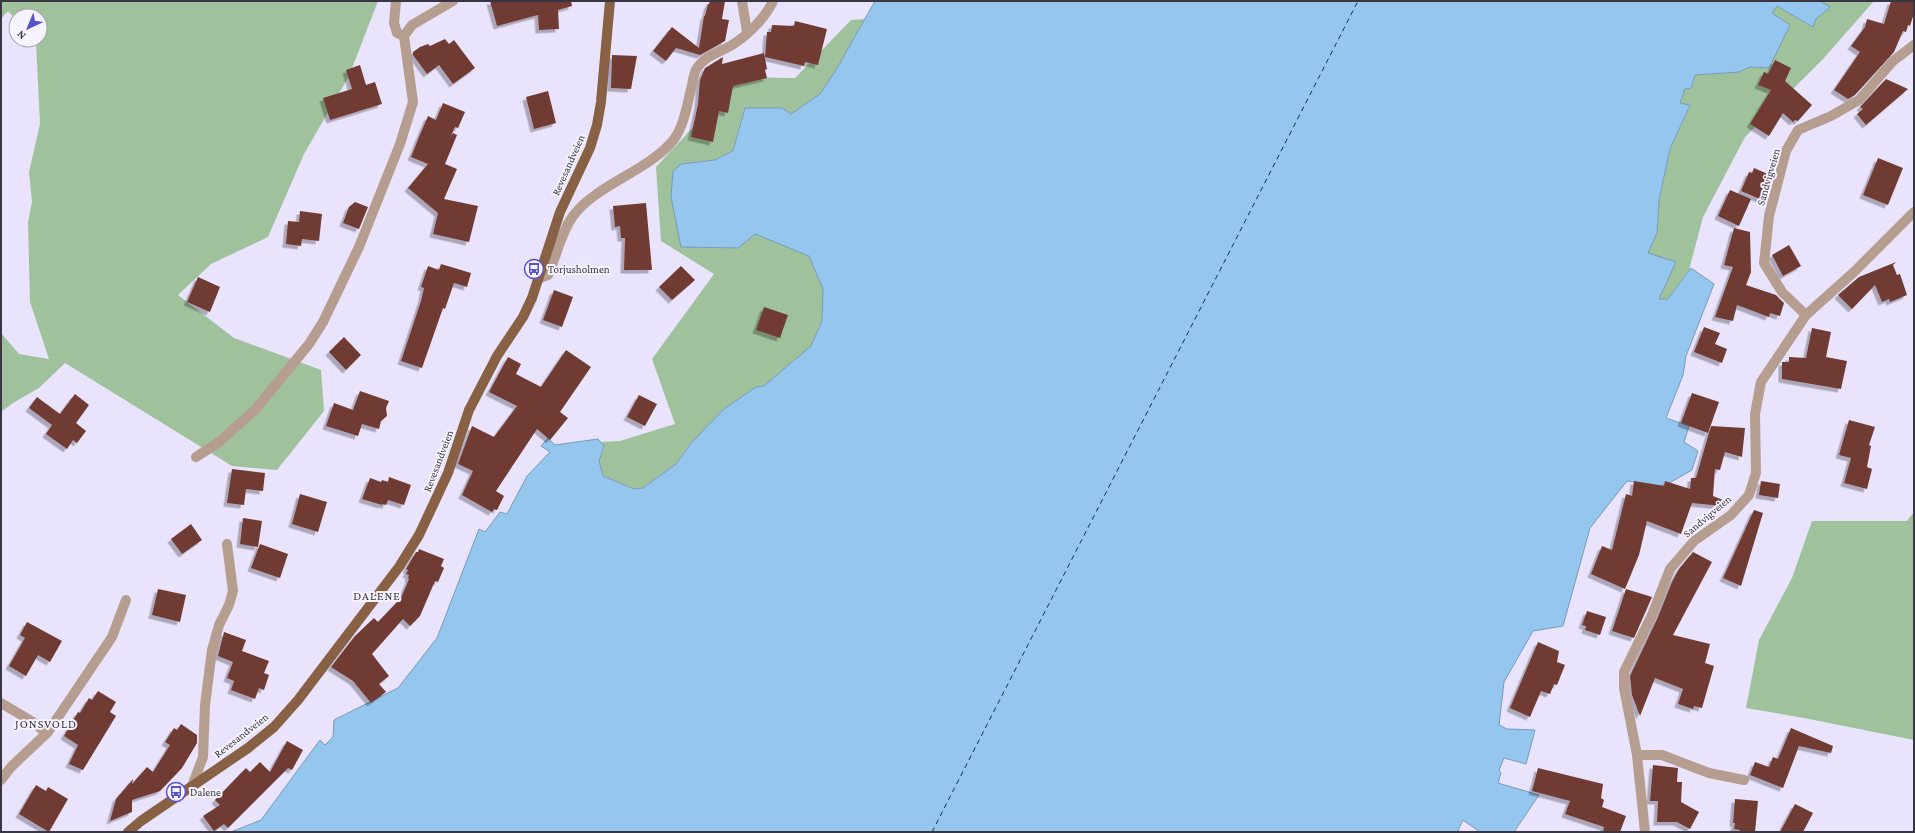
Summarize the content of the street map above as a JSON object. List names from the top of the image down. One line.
{"streets":{"main road":["Revesandveien"],"street":["Sandvigveien"]},"districts":["DALENE","JONSVOLD"],"places":{"bus stop":["Torjusholmen","Dalene"]},"north":"bottom left"}
